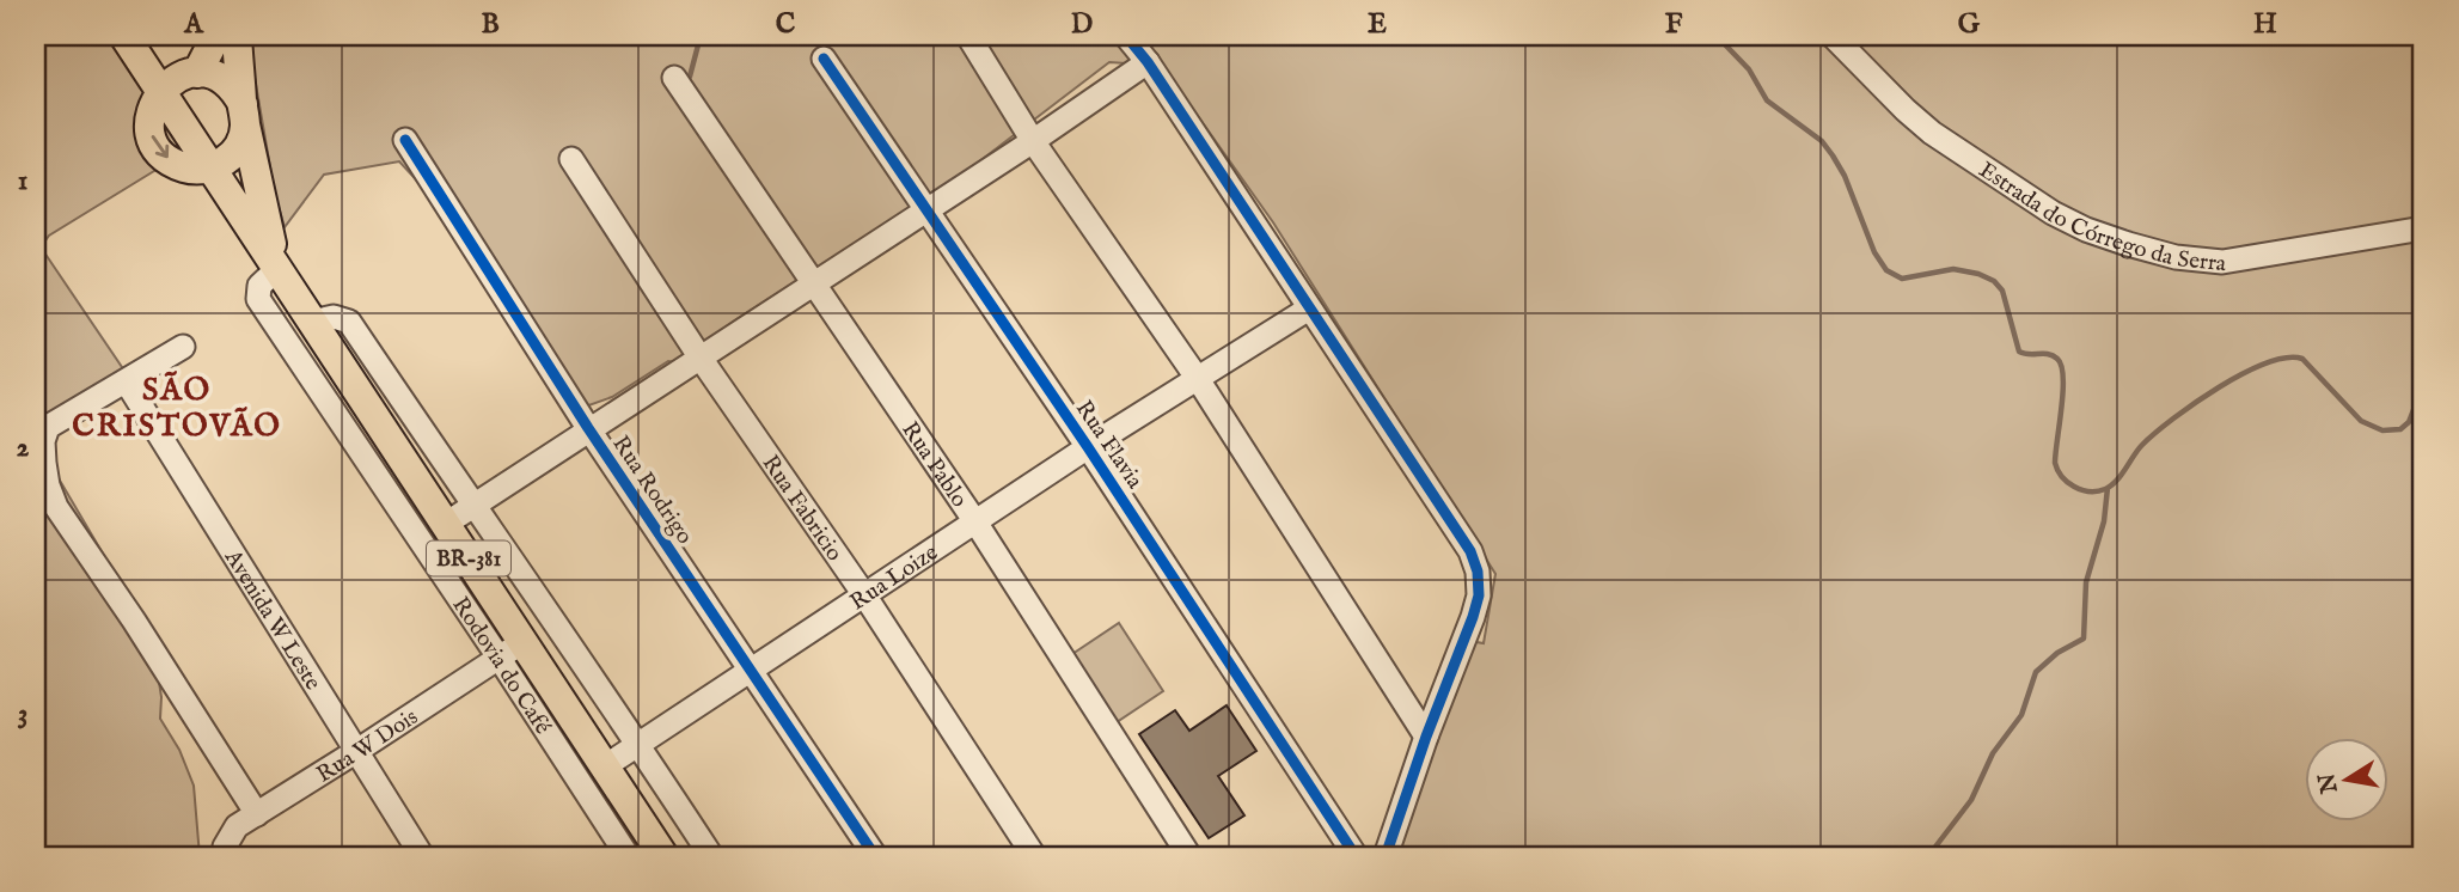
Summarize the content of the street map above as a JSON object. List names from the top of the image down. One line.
{"streets":{"main road":["BR-381"],"street":["Estrada do Córrego da Serra","Rua Flavia","Rua Pablo","Rua Rodrigo","Rua Fabricio","Rua Loize","Avenida W Leste","Rodovia do Café","Rua W Dois"]},"crossings":[["Rua Flavia","Rua Loize"],["Rua Pablo","Rua Loize"],["Rua Rodrigo","Rua Loize"],["Rua Fabricio","Rua Loize"],["BR-381","Rua Loize"],["BR-381","Rodovia do Café"],["BR-381","Rua W Dois"],["Avenida W Leste","Rua W Dois"],["Rodovia do Café","Rua W Dois"]],"districts":["SÃO CRISTOVÃO"],"north":"left","grid":{"columns":["A","B","C","D","E","F","G","H"],"rows":["1","2","3"]}}
